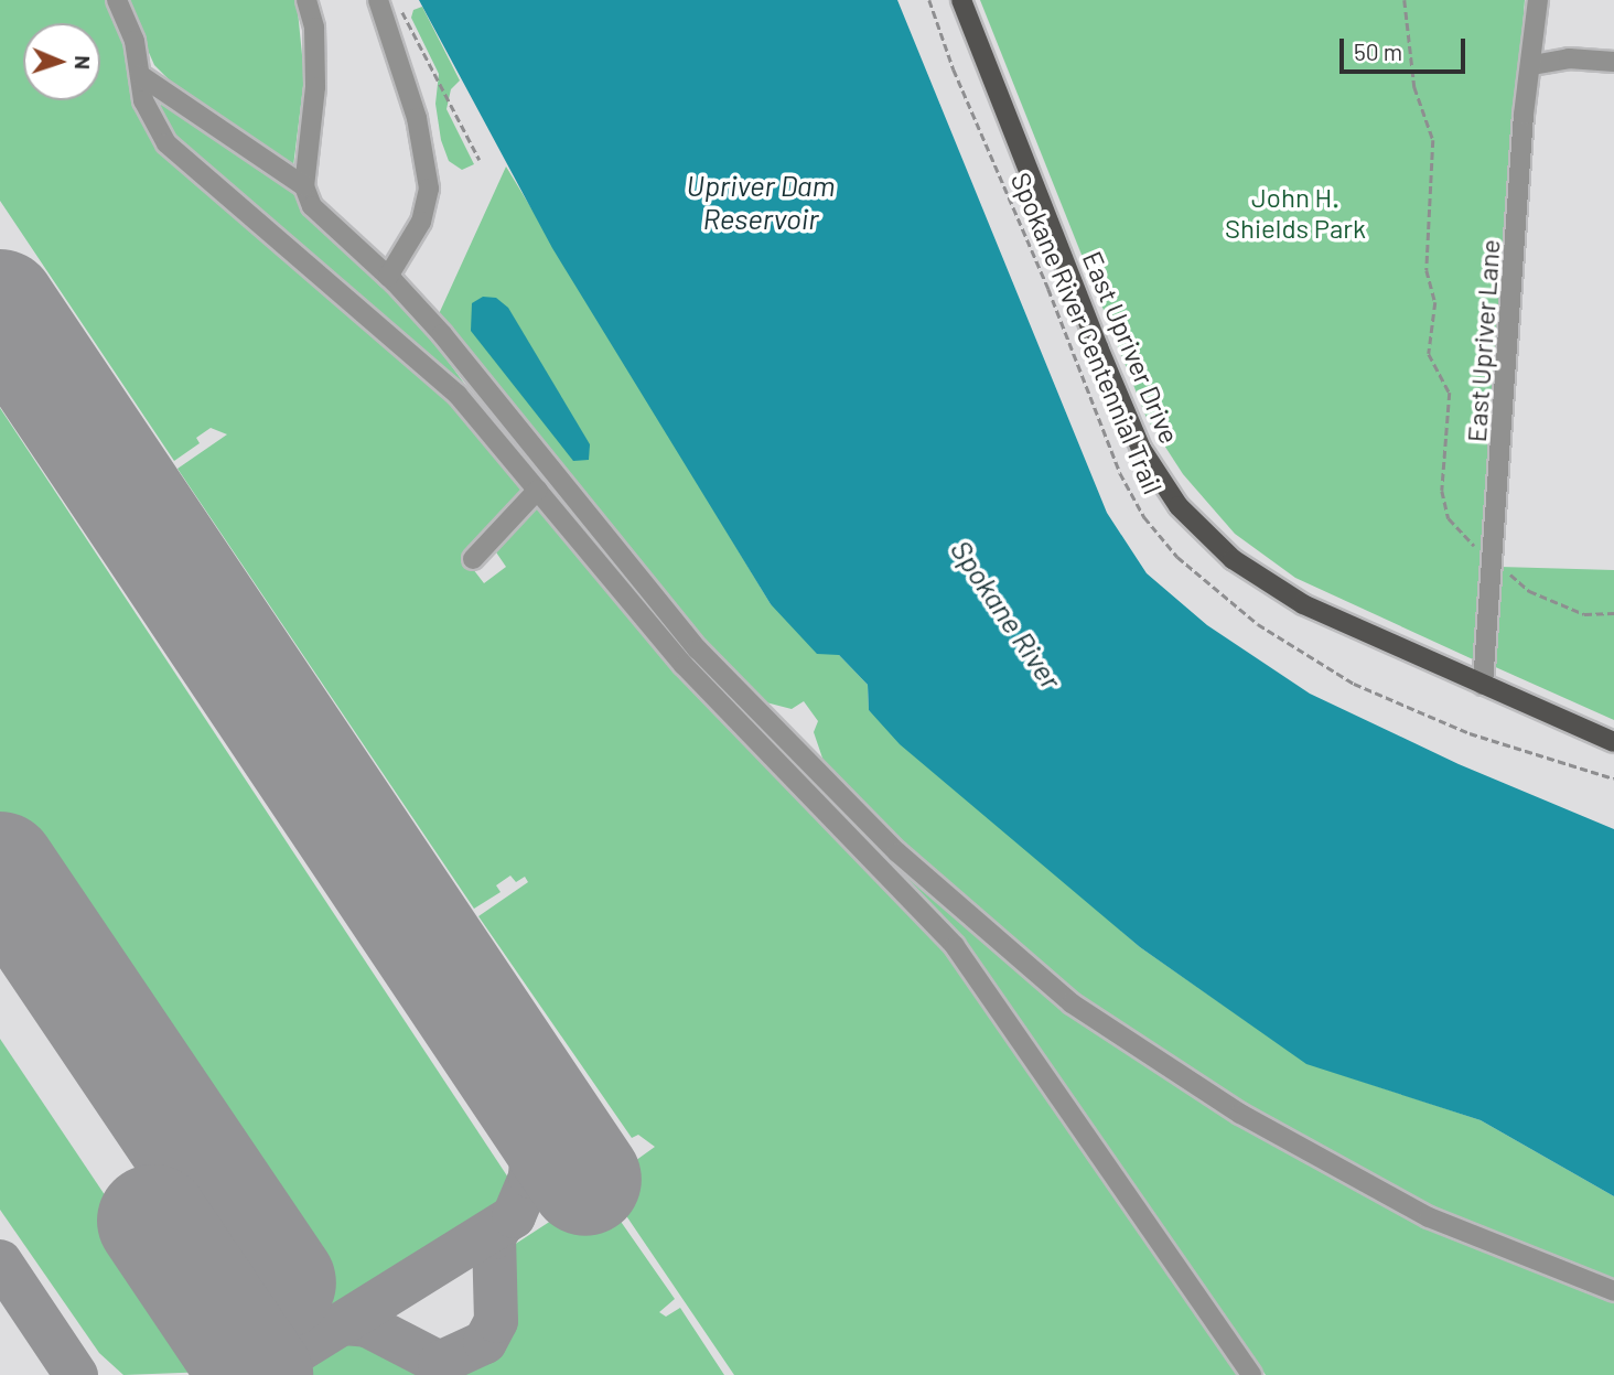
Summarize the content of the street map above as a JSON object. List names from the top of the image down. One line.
{"streets":{"main road":["East Upriver Drive"],"street":["East Upriver Lane"],"path":["Spokane River Centennial Trail"]},"crossings":[["East Upriver Lane","East Upriver Drive"]],"water":["Upriver Dam Reservoir","Spokane River"],"parks":["John H. Shields Park"],"scale_bar":"50 m","north":"right"}
